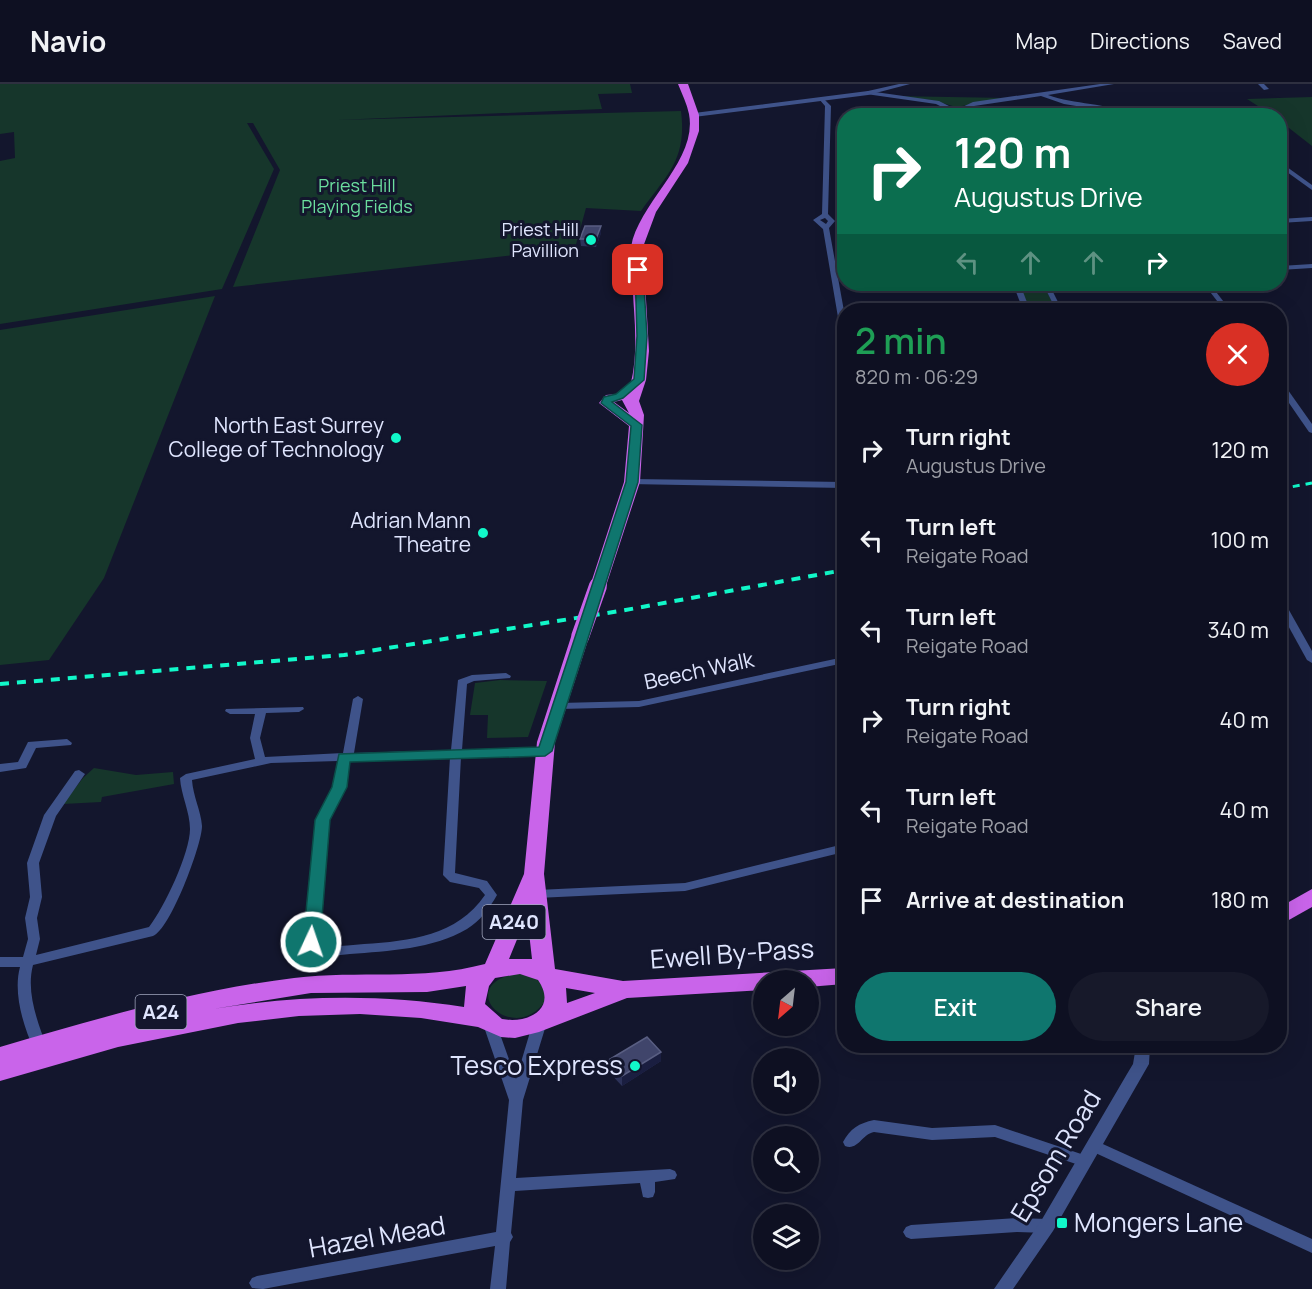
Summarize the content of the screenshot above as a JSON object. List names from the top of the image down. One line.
{"streets":{"highway":["A240","Ewell By-Pass","A24"],"street":["Beech Walk","Epsom Road","Hazel Mead"]},"crossings":[["Beech Walk","A240"],["A240","Ewell By-Pass"]],"parks":["Priest Hill Playing Fields"],"places":{"other":["Priest Hill Pavillion","North East Surrey College of Technology","Adrian Mann Theatre","Tesco Express"],"transit":["Mongers Lane"]},"north":"bottom left","page":{"header":"Navio","nav":["Map","Directions","Saved"],"turn":["120 m","Augustus Drive"],"heading":["2 min","820 m · 06:29"],"list":[{"name":"Turn right","note":"Augustus Drive","value":"120 m"},{"name":"Turn left","note":"Reigate Road","value":"100 m"},{"name":"Turn left","note":"Reigate Road","value":"340 m"},{"name":"Turn right","note":"Reigate Road","value":"40 m"},{"name":"Turn left","note":"Reigate Road","value":"40 m"},{"name":"Arrive at destination","value":"180 m"}],"buttons":["Exit","Share"]}}
